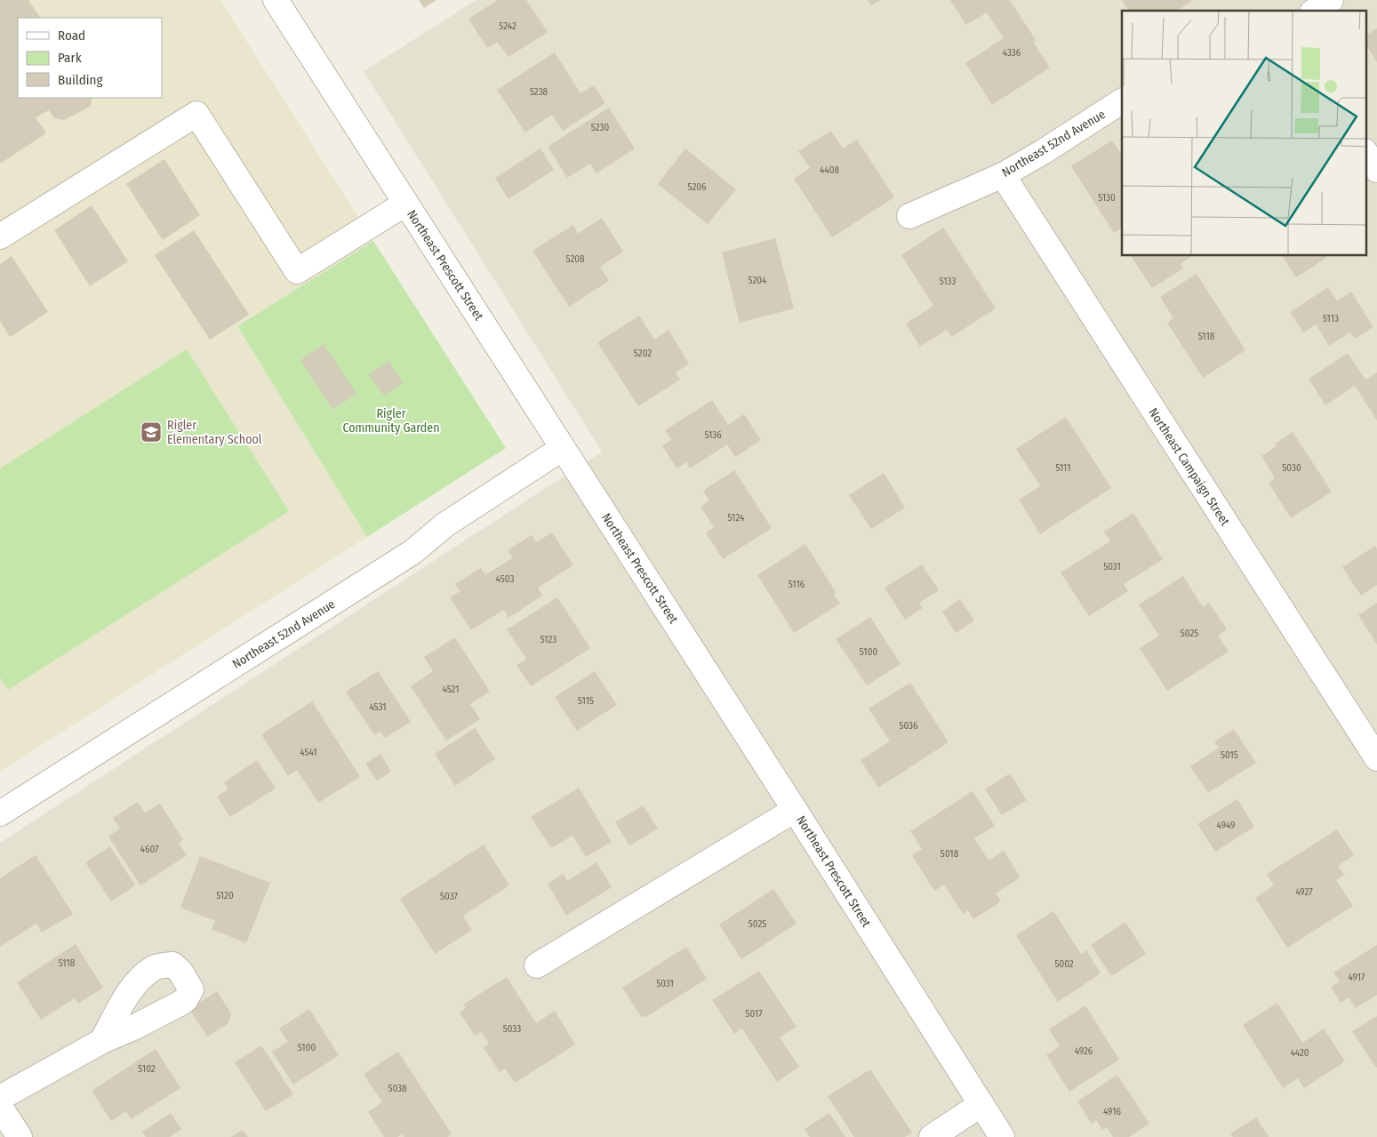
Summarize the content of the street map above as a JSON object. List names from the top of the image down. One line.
{"streets":{"street":["Northeast 52nd Avenue","Northeast Prescott Street","Northeast Campaign Street"]},"crossings":[["Northeast 52nd Avenue","Northeast Prescott Street"],["Northeast 52nd Avenue","Northeast Campaign Street"]],"parks":["Rigler Community Garden"],"places":{"school or university":["Rigler Elementary School"]},"house_numbers":["5242","4336","5238","5230","4408","5206","5130","5208","5204","5133","5113","5118","5202","5136","5111","5030","5124","5031","4503","5116","5025","5123","5100","4521","5115","4531","5036","4541","5015","4949","4607","5018","4927","5120","5037","5025","5118","5002","4917","5031","5017","5033","5100","4926","4420","5102","5038","4916"],"legend":["Road","Park","Building"]}
